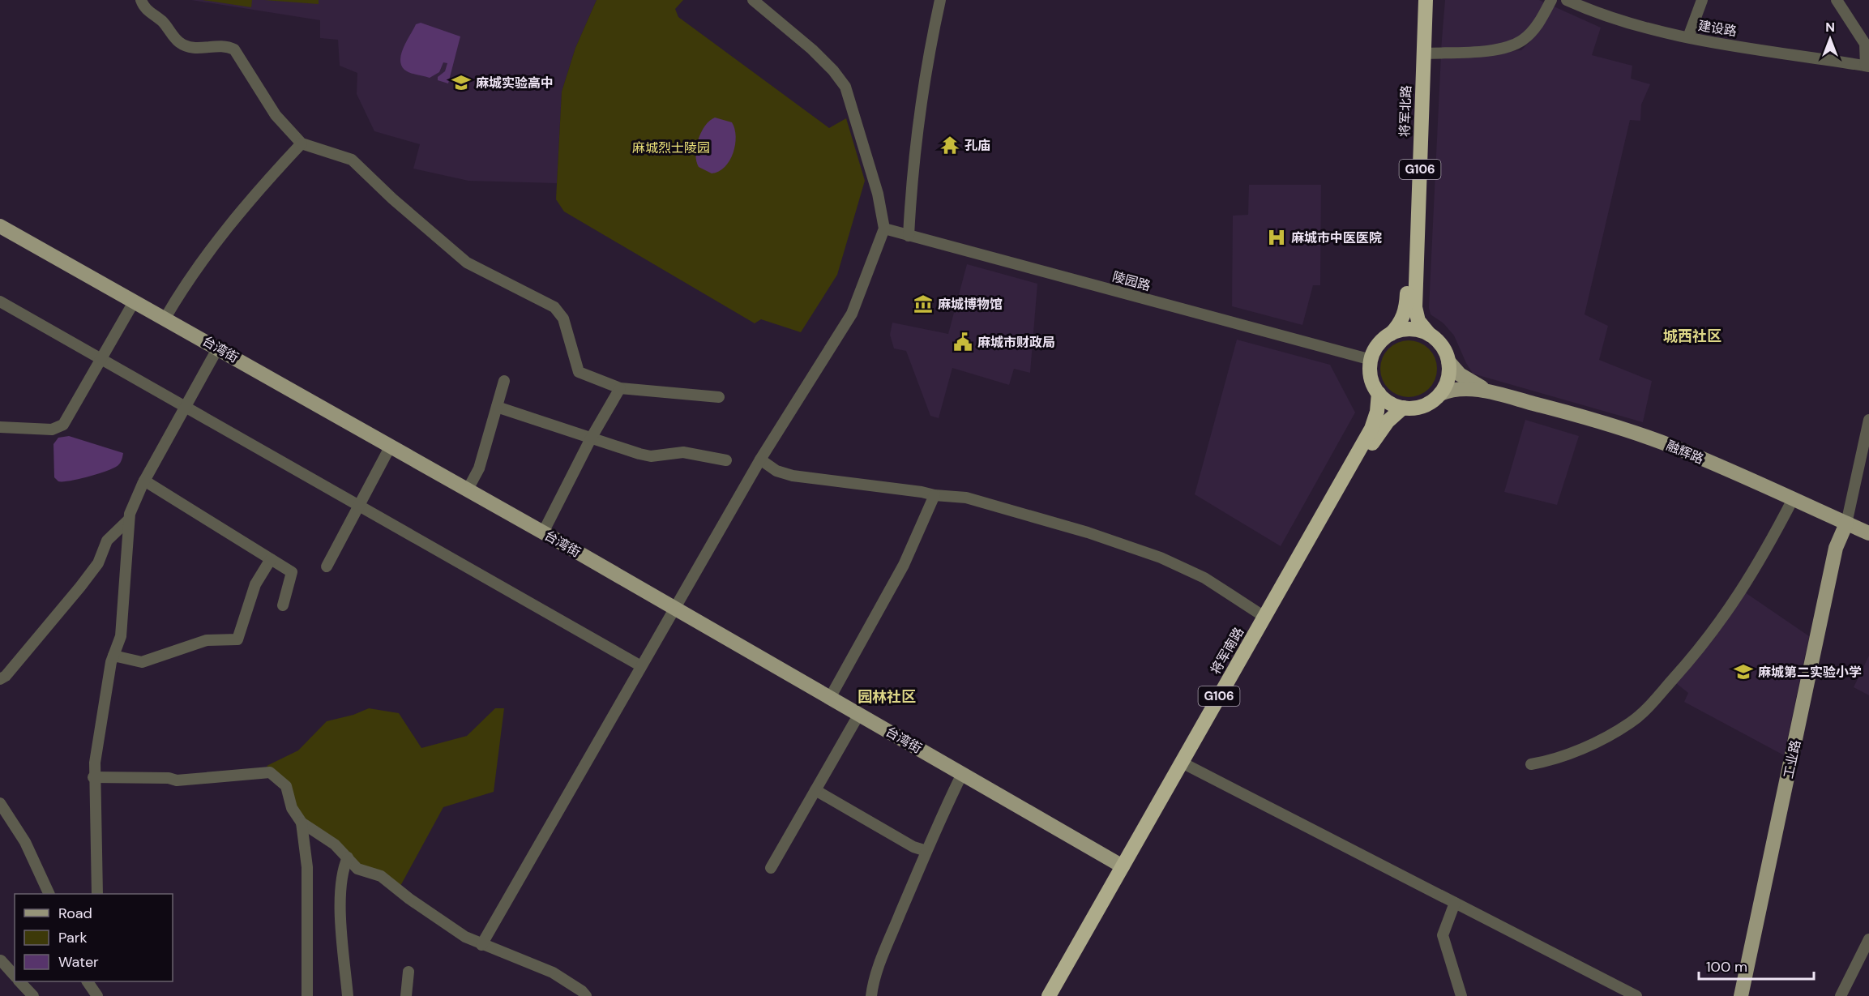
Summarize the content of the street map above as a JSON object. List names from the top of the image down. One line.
{"streets":{"highway":["将军北路","G106","将军南路"],"main road":["台湾街","融辉路","工业路"],"street":["建设路","陵园路"]},"crossings":[["将军北路","G106"],["将军北路","陵园路"],["将军北路","将军南路"],["G106","陵园路"],["G106","将军南路"],["陵园路","将军南路"],["台湾街","将军南路"],["融辉路","工业路"]],"districts":["城西社区","园林社区"],"parks":["麻城烈士陵园"],"places":{"school or university":["麻城实验高中","麻城第二实验小学"],"temple":["孔庙"],"hospital":["麻城市中医医院"],"museum":["麻城博物馆"],"public building":["麻城市财政局"]},"legend":["Road","Park","Water"],"scale_bar":"100 m","north":"top"}
